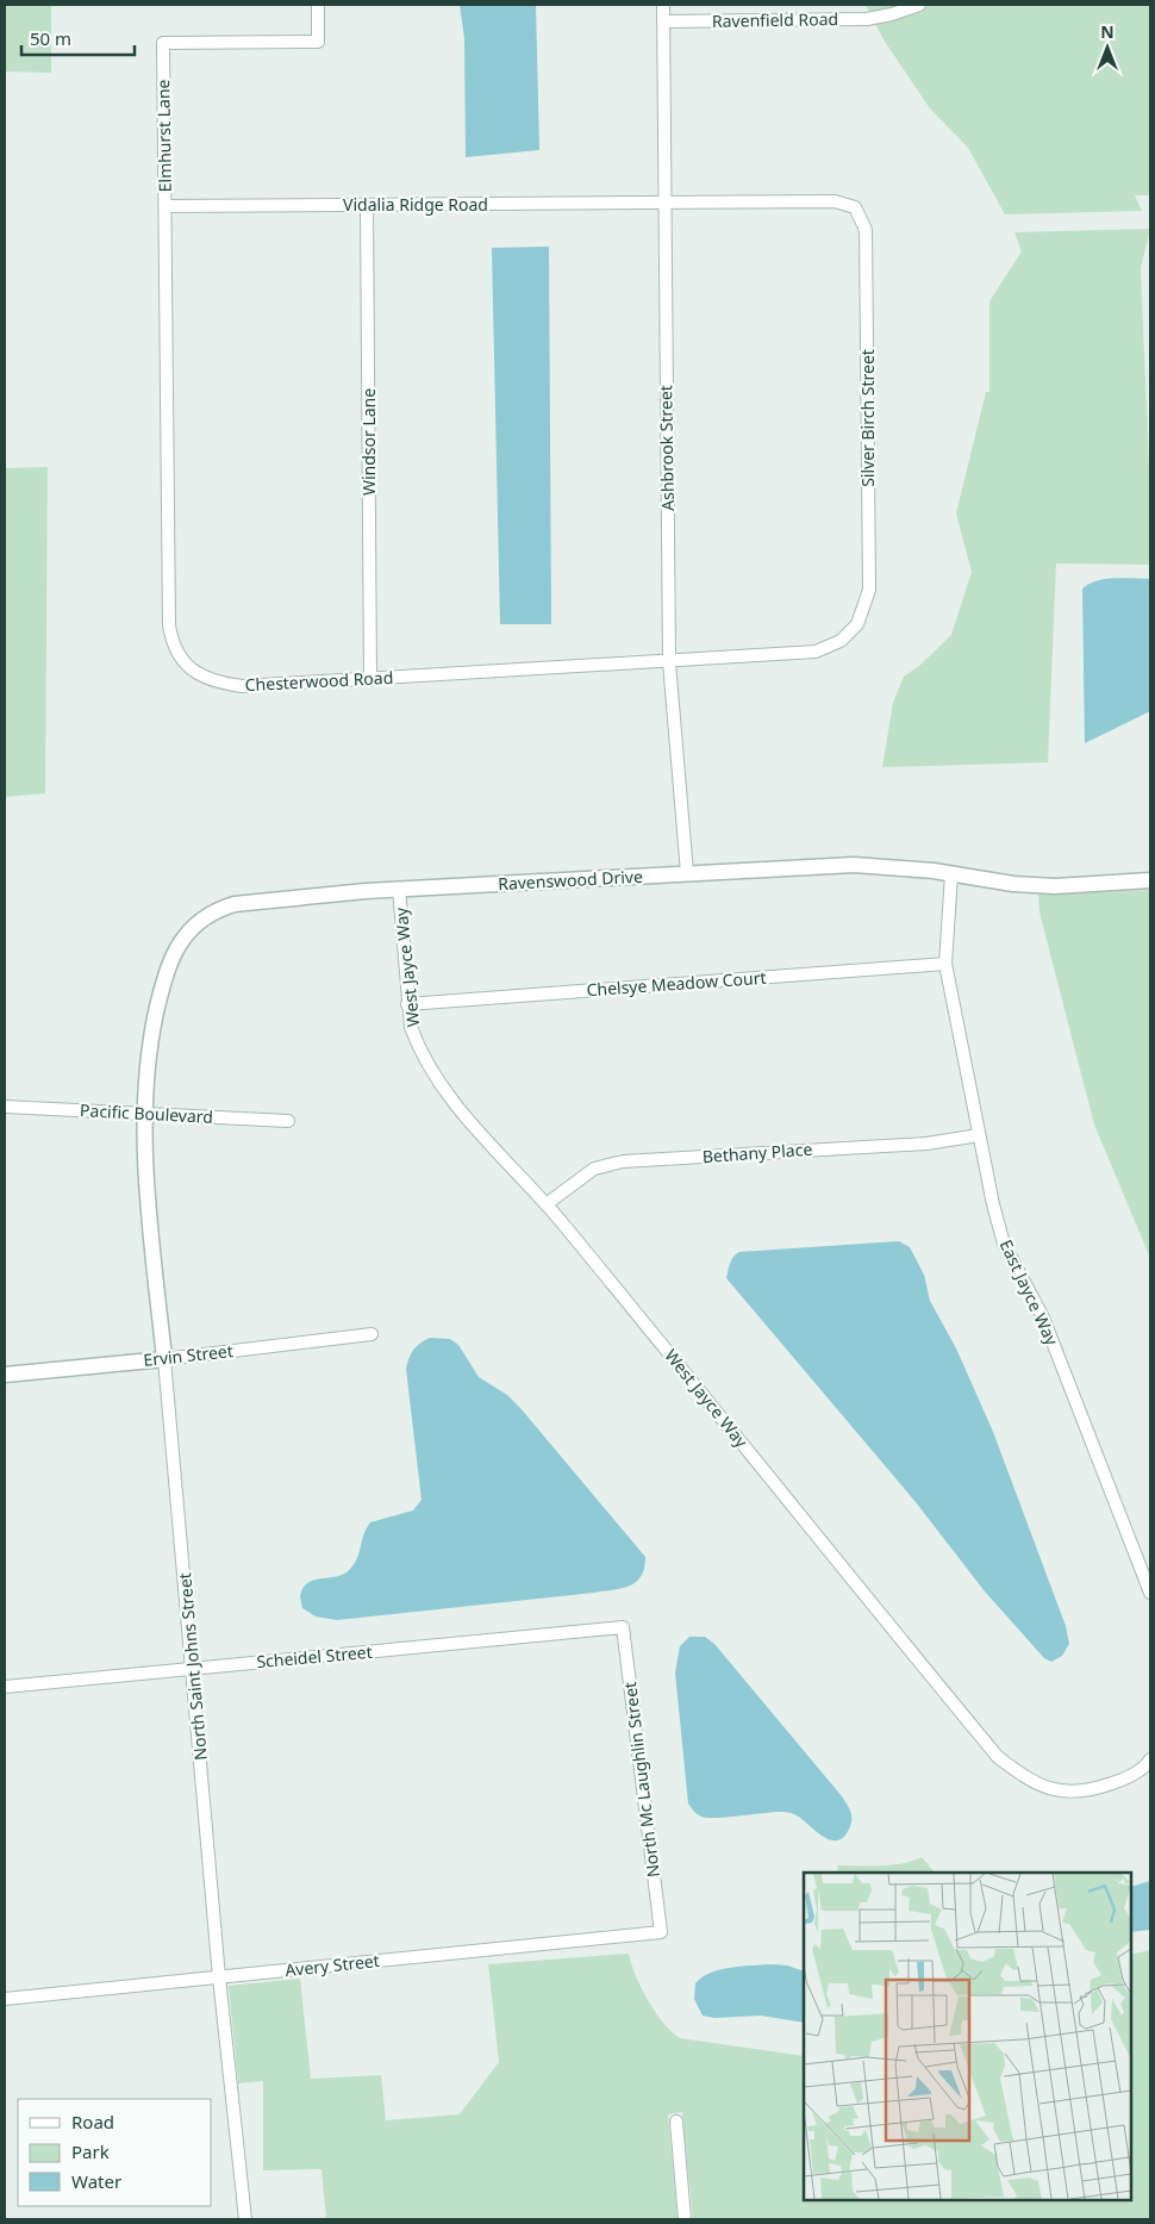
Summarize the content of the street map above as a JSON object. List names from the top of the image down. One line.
{"streets":{"street":["Ravenfield Road","Elmhurst Lane","Vidalia Ridge Road","Silver Birch Street","Windsor Lane","Ashbrook Street","Chesterwood Road","Ravenswood Drive","West Jayce Way","Chelsye Meadow Court","Pacific Boulevard","Bethany Place","East Jayce Way","Ervin Street","Scheidel Street","North Saint Johns Street","North Mc Laughlin Street","Avery Street"]},"crossings":[["Ravenfield Road","Ashbrook Street"],["Elmhurst Lane","Vidalia Ridge Road"],["Elmhurst Lane","Chesterwood Road"],["Vidalia Ridge Road","Silver Birch Street"],["Vidalia Ridge Road","Windsor Lane"],["Vidalia Ridge Road","Ashbrook Street"],["Vidalia Ridge Road","Chesterwood Road"],["Silver Birch Street","Ashbrook Street"],["Silver Birch Street","Chesterwood Road"],["Windsor Lane","Chesterwood Road"],["Ashbrook Street","Chesterwood Road"],["Ashbrook Street","Ravenswood Drive"],["Ravenswood Drive","West Jayce Way"],["Ravenswood Drive","Pacific Boulevard"],["Ravenswood Drive","East Jayce Way"],["Ravenswood Drive","North Saint Johns Street"],["West Jayce Way","Chelsye Meadow Court"],["West Jayce Way","Bethany Place"],["Chelsye Meadow Court","East Jayce Way"],["Pacific Boulevard","North Saint Johns Street"],["Bethany Place","East Jayce Way"],["Ervin Street","North Saint Johns Street"],["Scheidel Street","North Saint Johns Street"],["Scheidel Street","North Mc Laughlin Street"],["North Saint Johns Street","Avery Street"],["North Mc Laughlin Street","Avery Street"]],"legend":["Road","Park","Water"],"scale_bar":"50 m","north":"top"}
